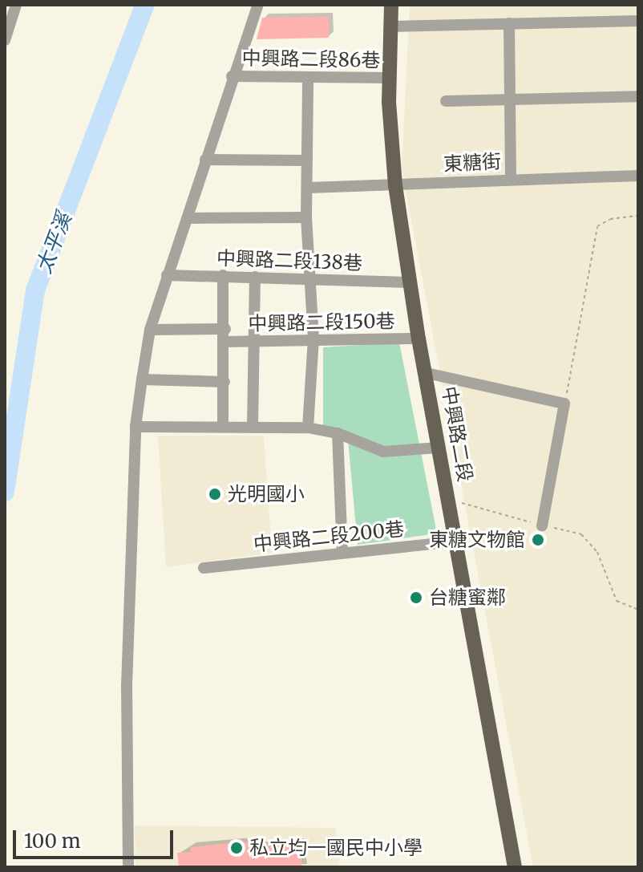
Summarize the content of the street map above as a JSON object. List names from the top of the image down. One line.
{"streets":{"main road":["中興路二段"],"street":["中興路二段86巷","東糖街","中興路二段138巷","中興路二段150巷","中興路二段200巷"]},"crossings":[["中興路二段86巷","中興路二段"],["東糖街","中興路二段"],["中興路二段138巷","中興路二段"],["中興路二段150巷","中興路二段"],["中興路二段","中興路二段200巷"]],"water":["太平溪"],"places":["光明國小","東糖文物館","台糖蜜鄰","私立均一國民中小學"],"scale_bar":"100 m"}
